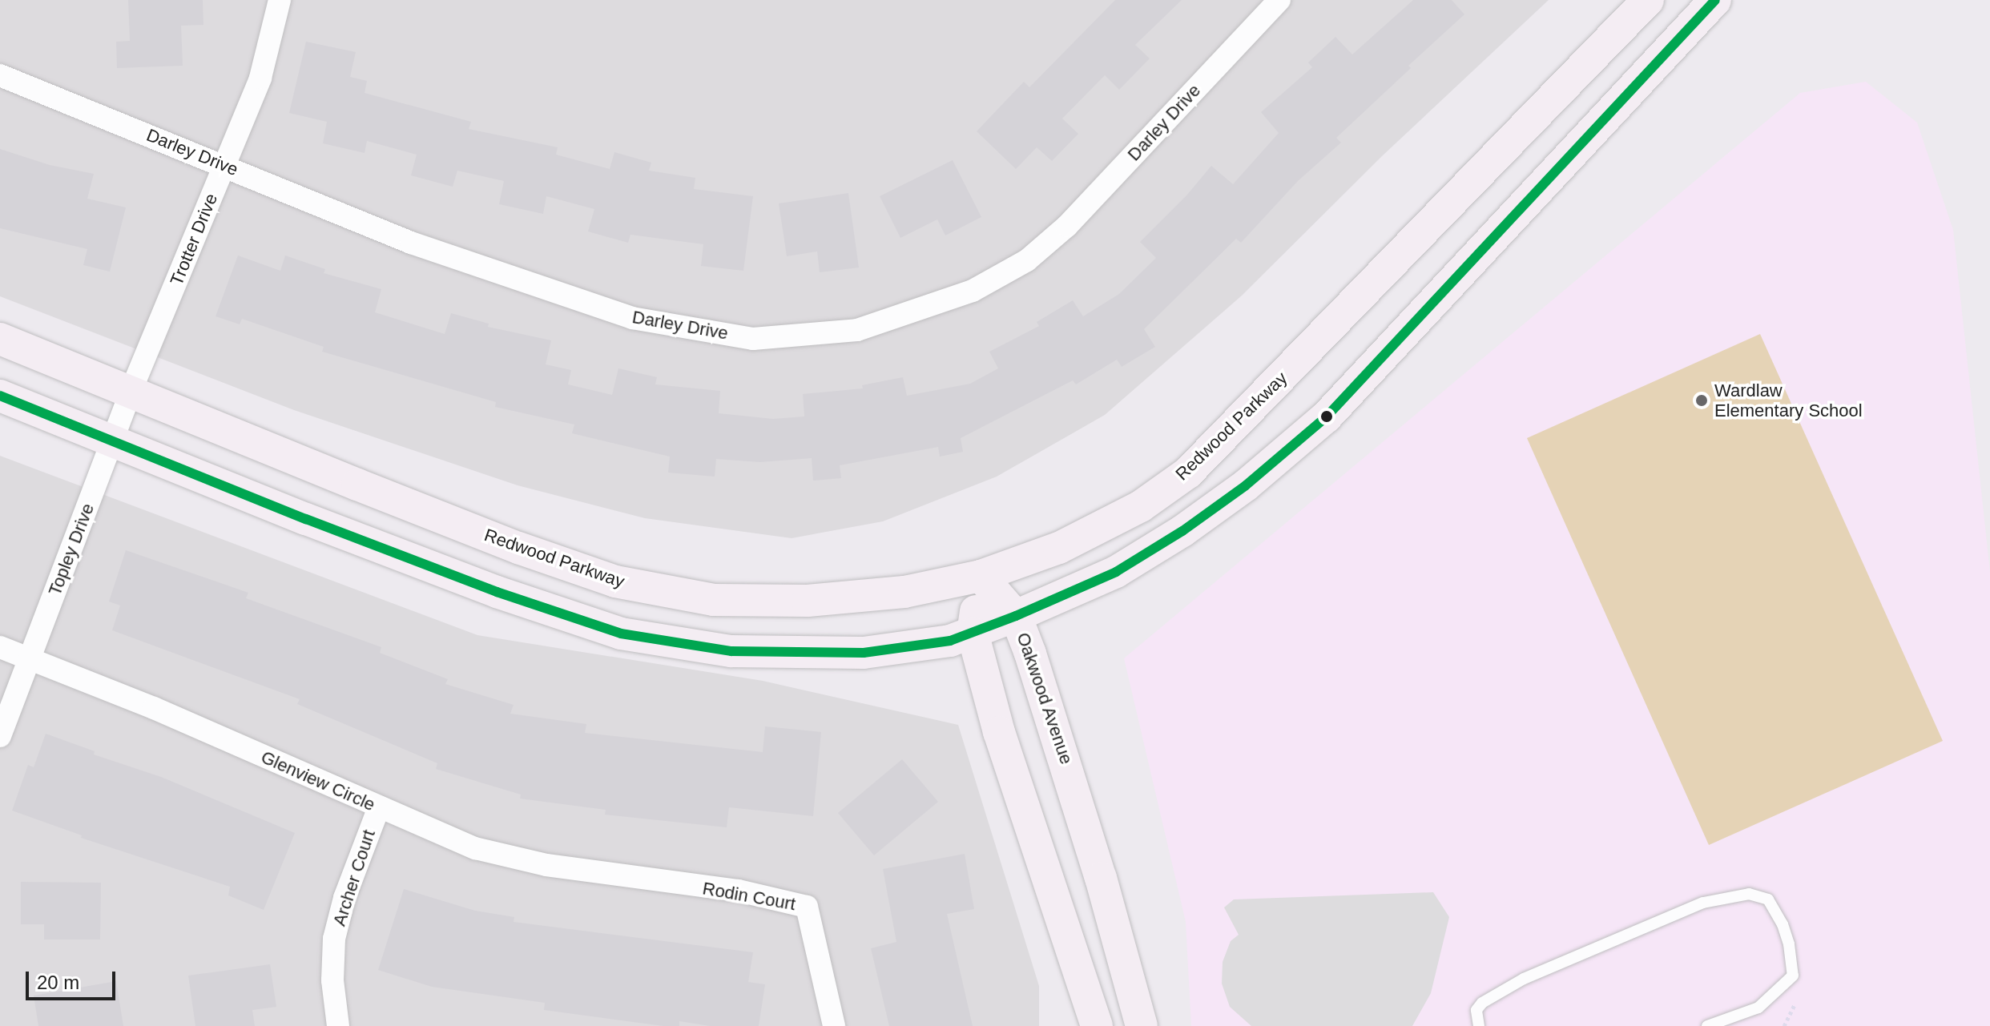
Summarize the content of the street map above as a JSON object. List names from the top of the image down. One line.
{"streets":{"main road":["Redwood Parkway","Oakwood Avenue"],"street":["Darley Drive","Trotter Drive","Topley Drive","Glenview Circle","Archer Court","Rodin Court"]},"crossings":[["Darley Drive","Trotter Drive"],["Trotter Drive","Redwood Parkway"],["Trotter Drive","Topley Drive"],["Redwood Parkway","Oakwood Avenue"],["Topley Drive","Glenview Circle"],["Glenview Circle","Archer Court"],["Glenview Circle","Rodin Court"]],"places":["Wardlaw Elementary School"],"scale_bar":"20 m"}
